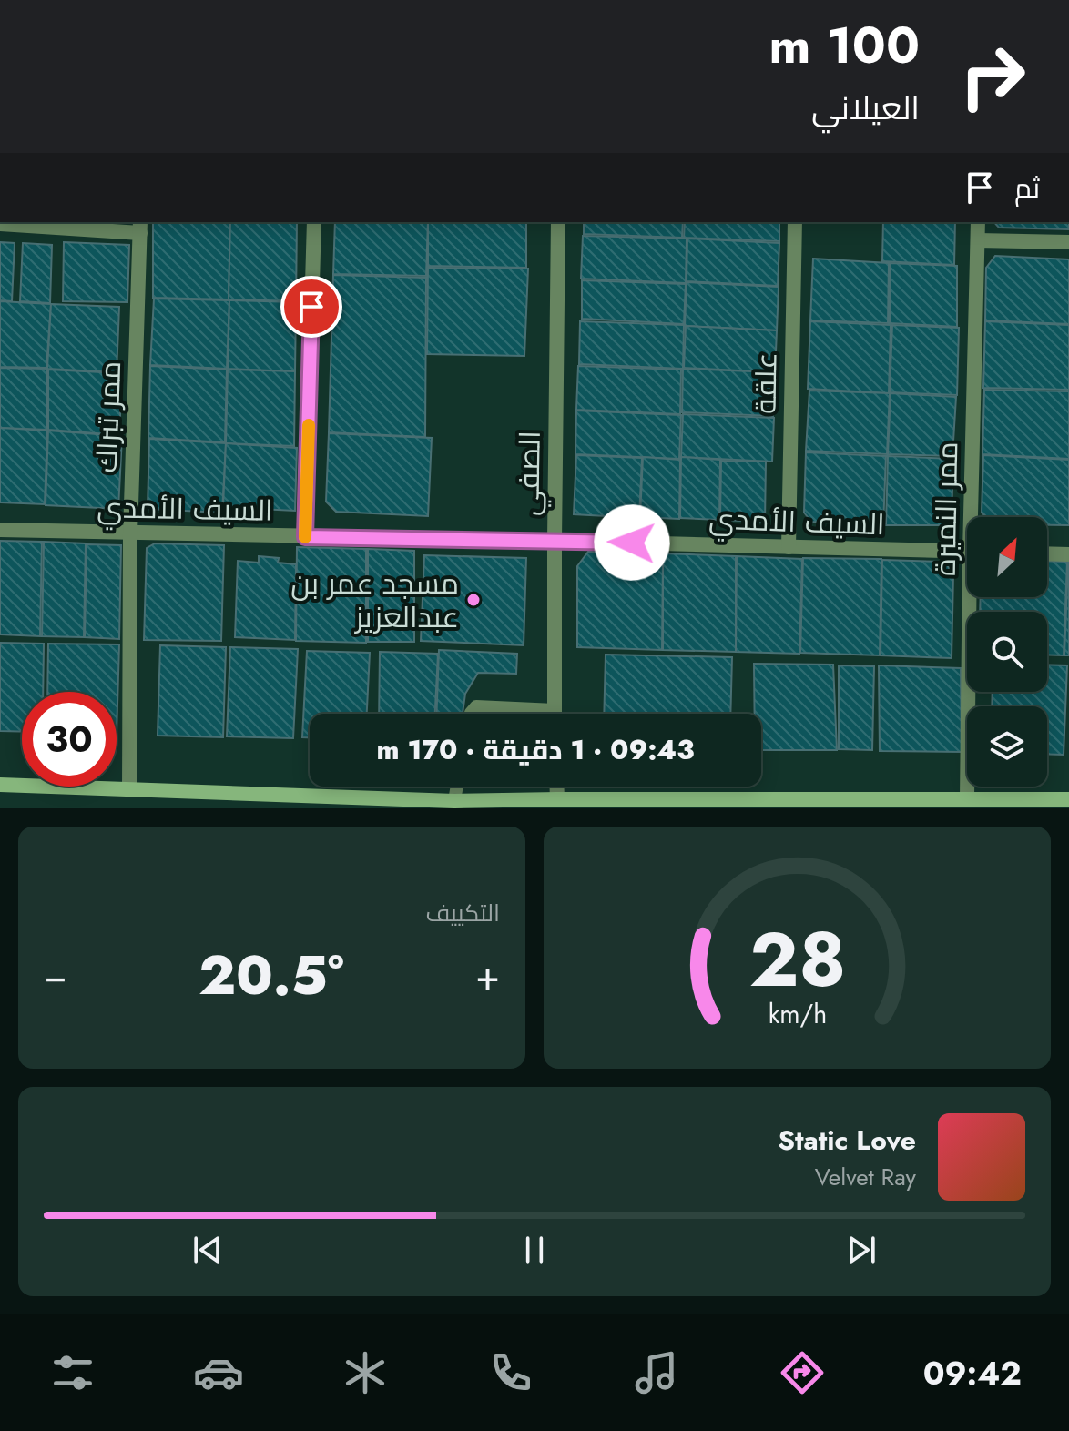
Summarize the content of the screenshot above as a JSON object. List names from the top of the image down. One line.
{"streets":{"street":["علقة","ممر تبراك","الصفي","السيف الأمدي","ممر النميرة"]},"crossings":[["علقة","السيف الأمدي"],["ممر تبراك","السيف الأمدي"],["الصفي","السيف الأمدي"]],"places":["مسجد عمر بن عبدالعزيز"],"north":"top right","page":{"turn":["100 m","العيلاني"],"then":"ثم","limit":"30","trip":"09:43 · 1 دقيقة · 170 m","tile":"التكييف","heat":["−","20.5°","+"],"song":["Static Love","Velvet Ray"],"tabs":"09:42","gauge":["28","km/h"]}}
